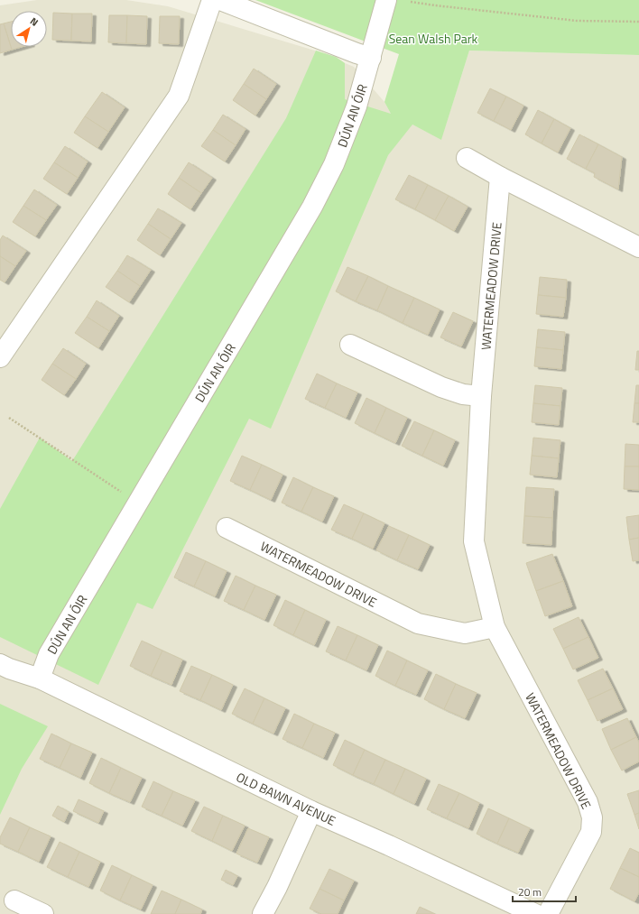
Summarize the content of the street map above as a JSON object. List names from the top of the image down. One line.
{"streets":{"street":["DÚN AN ÓIR","WATERMEADOW DRIVE","OLD BAWN AVENUE"]},"crossings":[["DÚN AN ÓIR","OLD BAWN AVENUE"]],"parks":["Sean Walsh Park"],"scale_bar":"20 m","north":"top right"}
